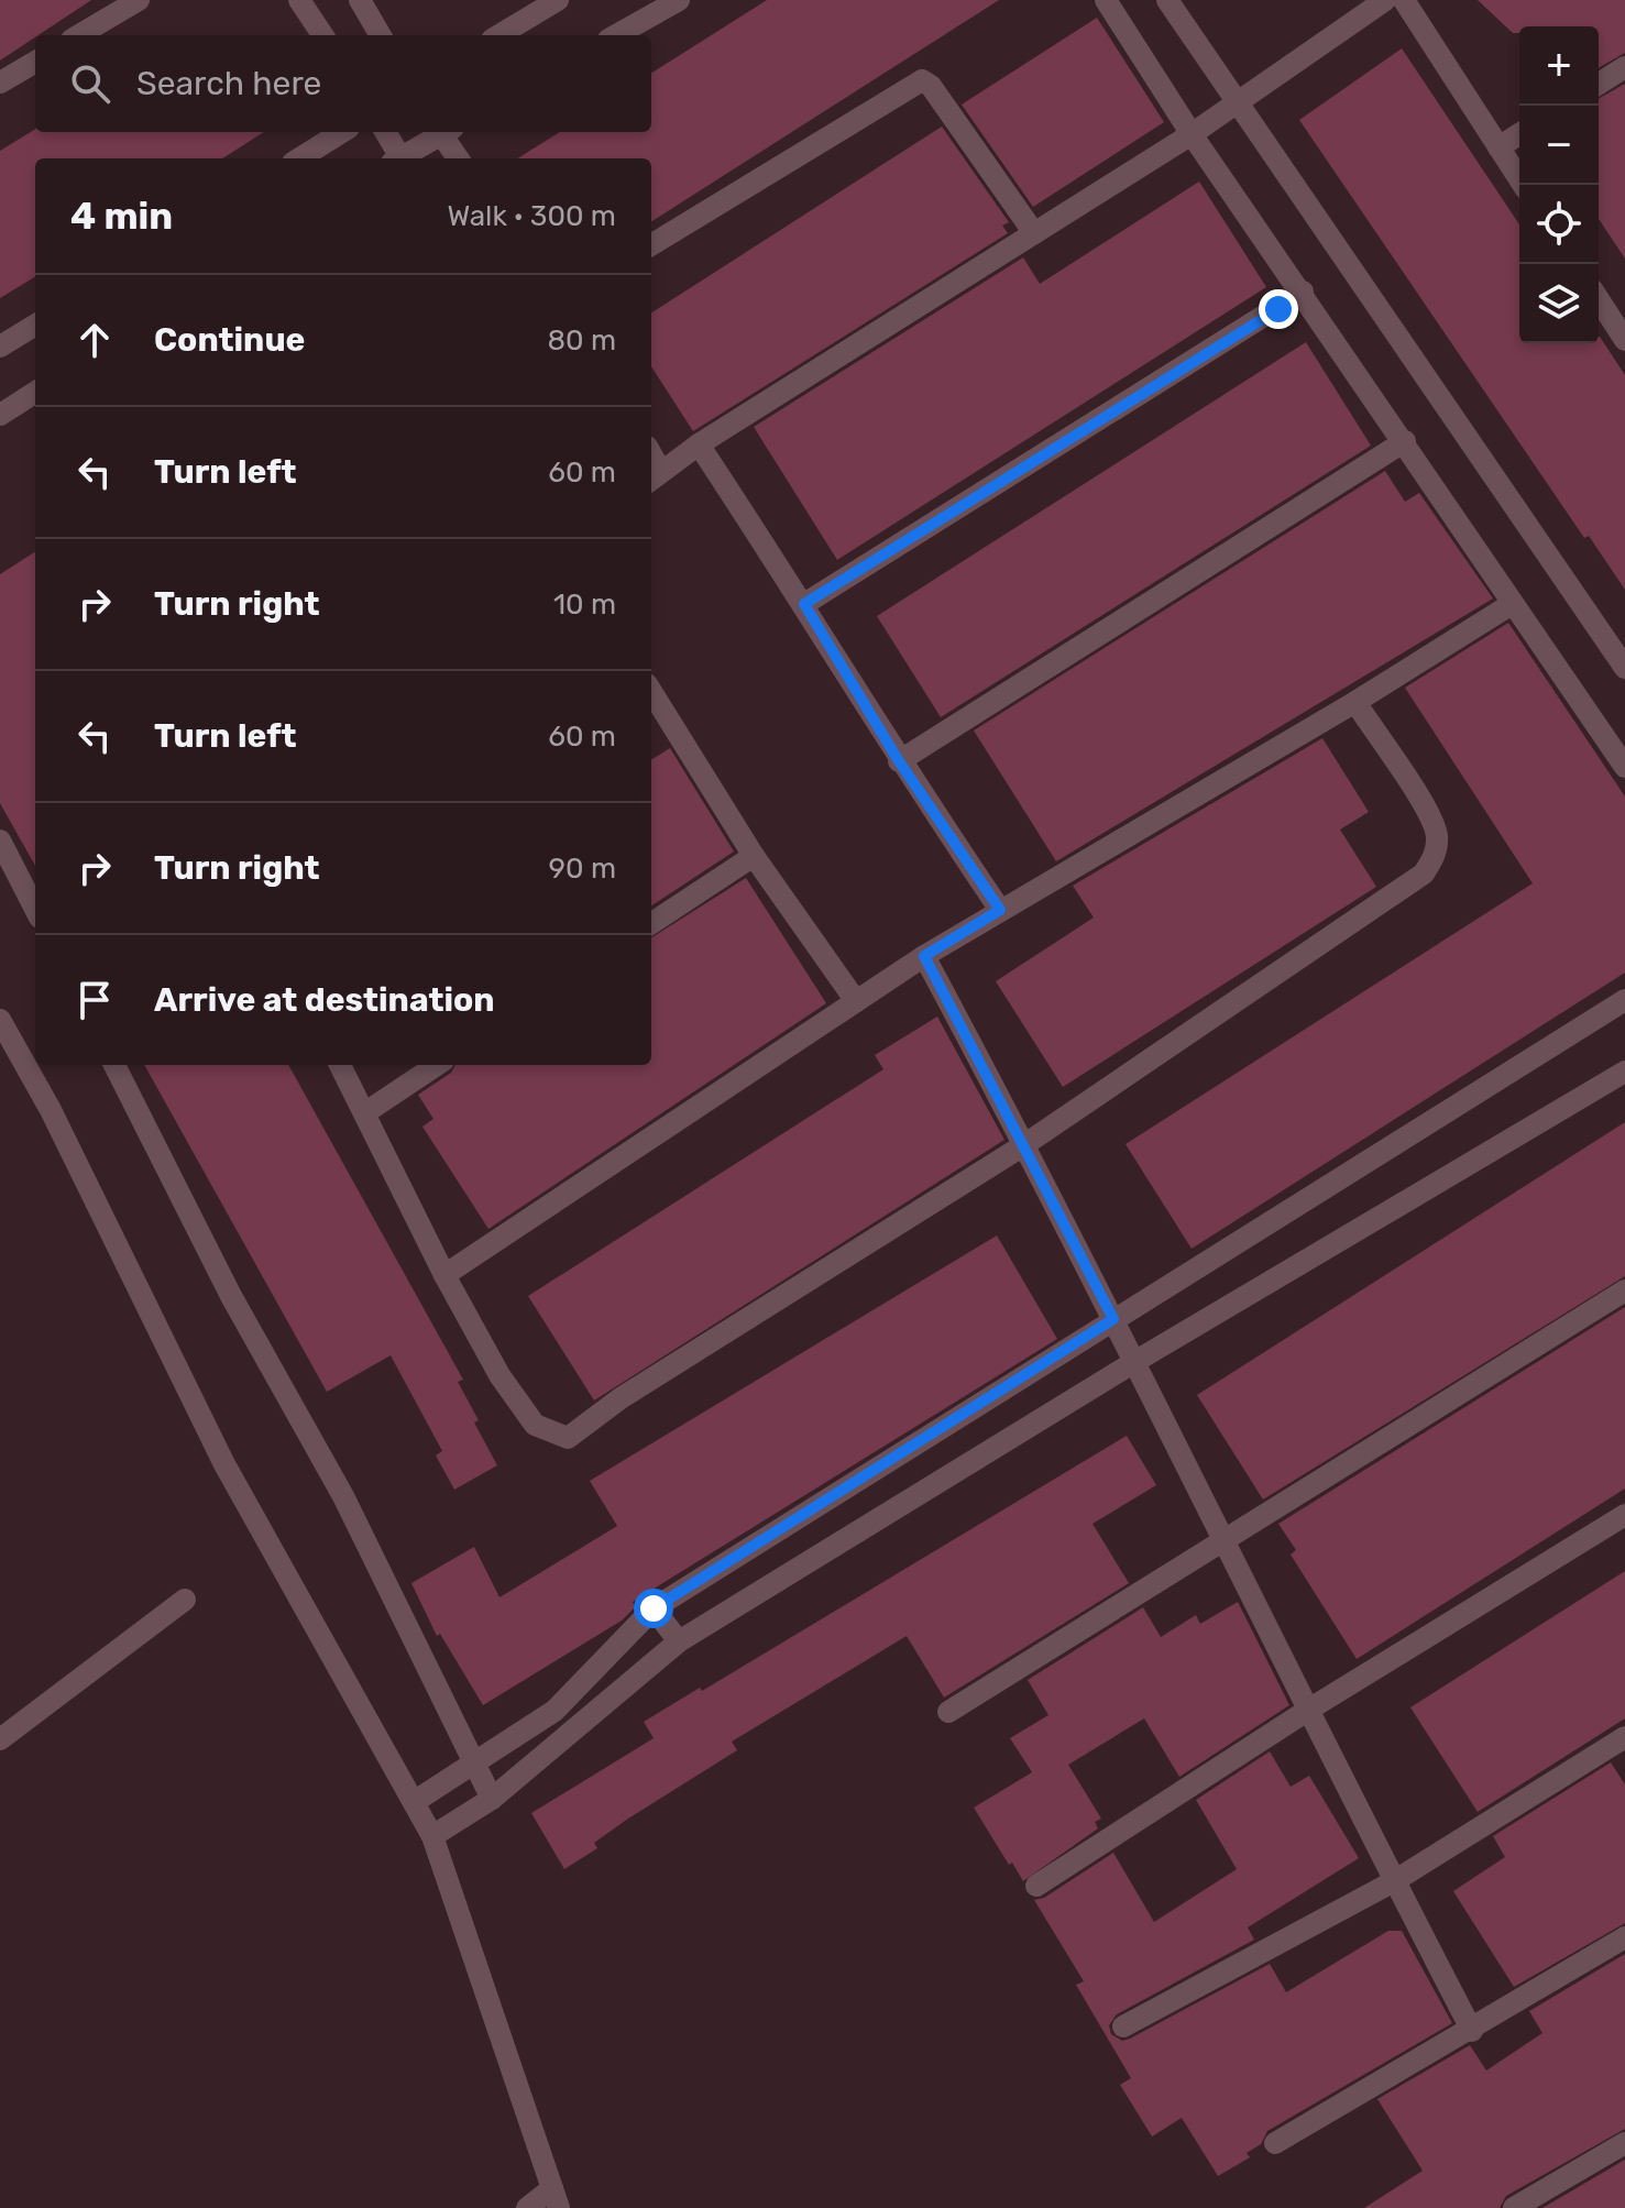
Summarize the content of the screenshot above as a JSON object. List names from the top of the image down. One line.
{"page":{"map_buttons":["+","−"],"search":"Search here","heading":["4 min","Walk · 300 m"],"list":[["Continue","80 m"],["Turn left","60 m"],["Turn right","10 m"],["Turn left","60 m"],["Turn right","90 m"],"Arrive at destination"]}}
